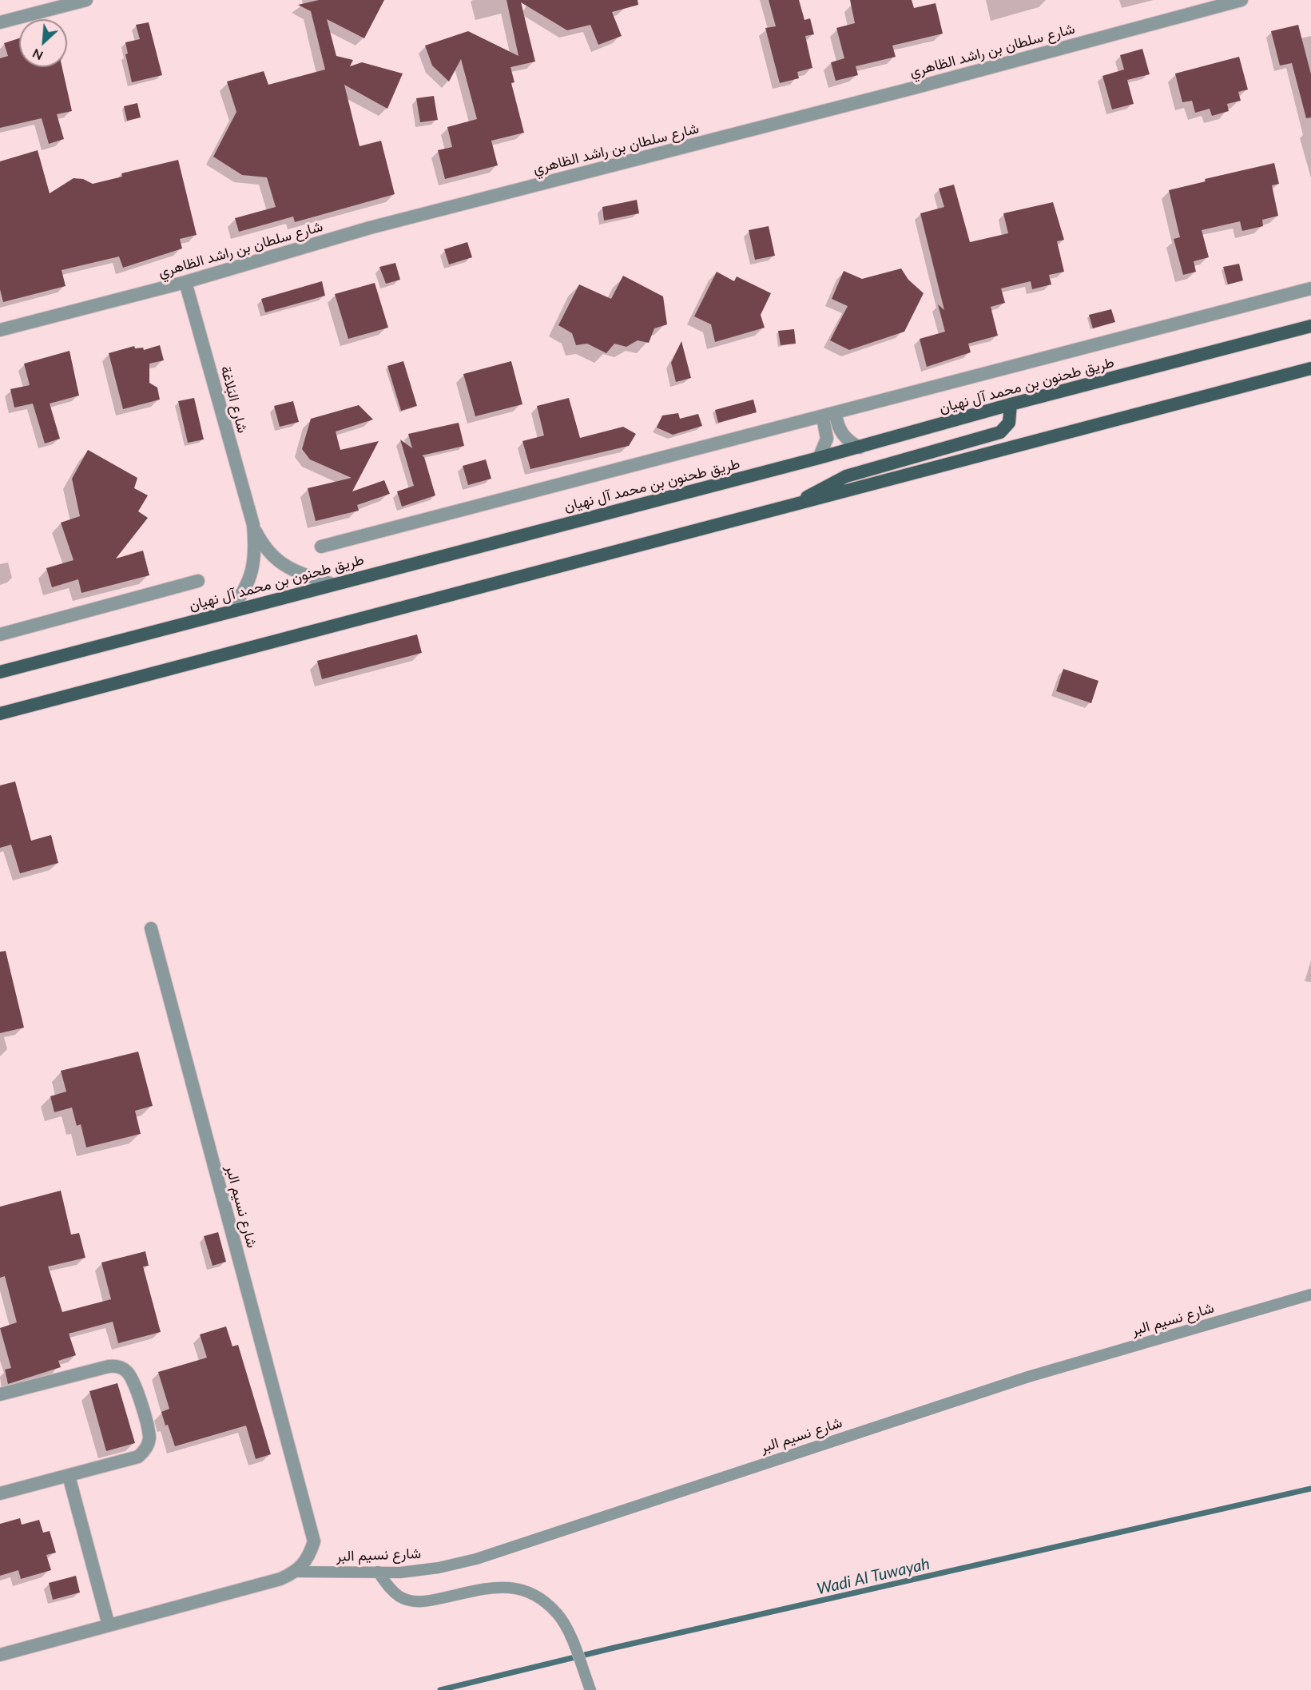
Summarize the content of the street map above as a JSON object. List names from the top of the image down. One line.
{"streets":{"main road":["طريق طحنون بن محمد آل نهيان"],"street":["شارع سلطان بن راشد الظاهري","شارع البَلاغة","شارع نسيم البر"]},"crossings":[["شارع سلطان بن راشد الظاهري","شارع البَلاغة"],["طريق طحنون بن محمد آل نهيان","شارع البَلاغة"]],"water":["Wadi Al Tuwayah"],"north":"bottom left"}
